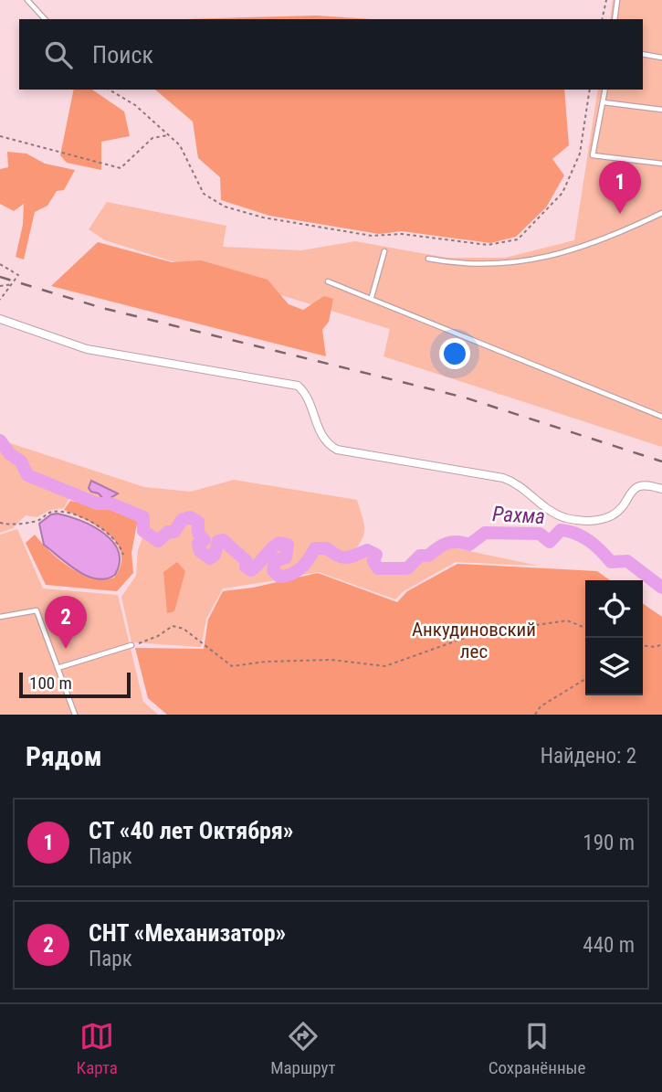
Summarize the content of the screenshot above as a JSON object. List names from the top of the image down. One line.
{"water":["Рахма"],"parks":["Анкудиновский лес"],"scale_bar":"100 m","page":{"search":"Поиск","pins":["1","2"],"scale":"100 m","heading":["Рядом","Найдено: 2"],"list":[{"mark":"1","name":"СТ «40 лет Октября»","note":"Парк","value":"190 m"},{"mark":"2","name":"СНТ «Механизатор»","note":"Парк","value":"440 m"}],"nav":["Карта","Маршрут","Сохранённые"]}}
